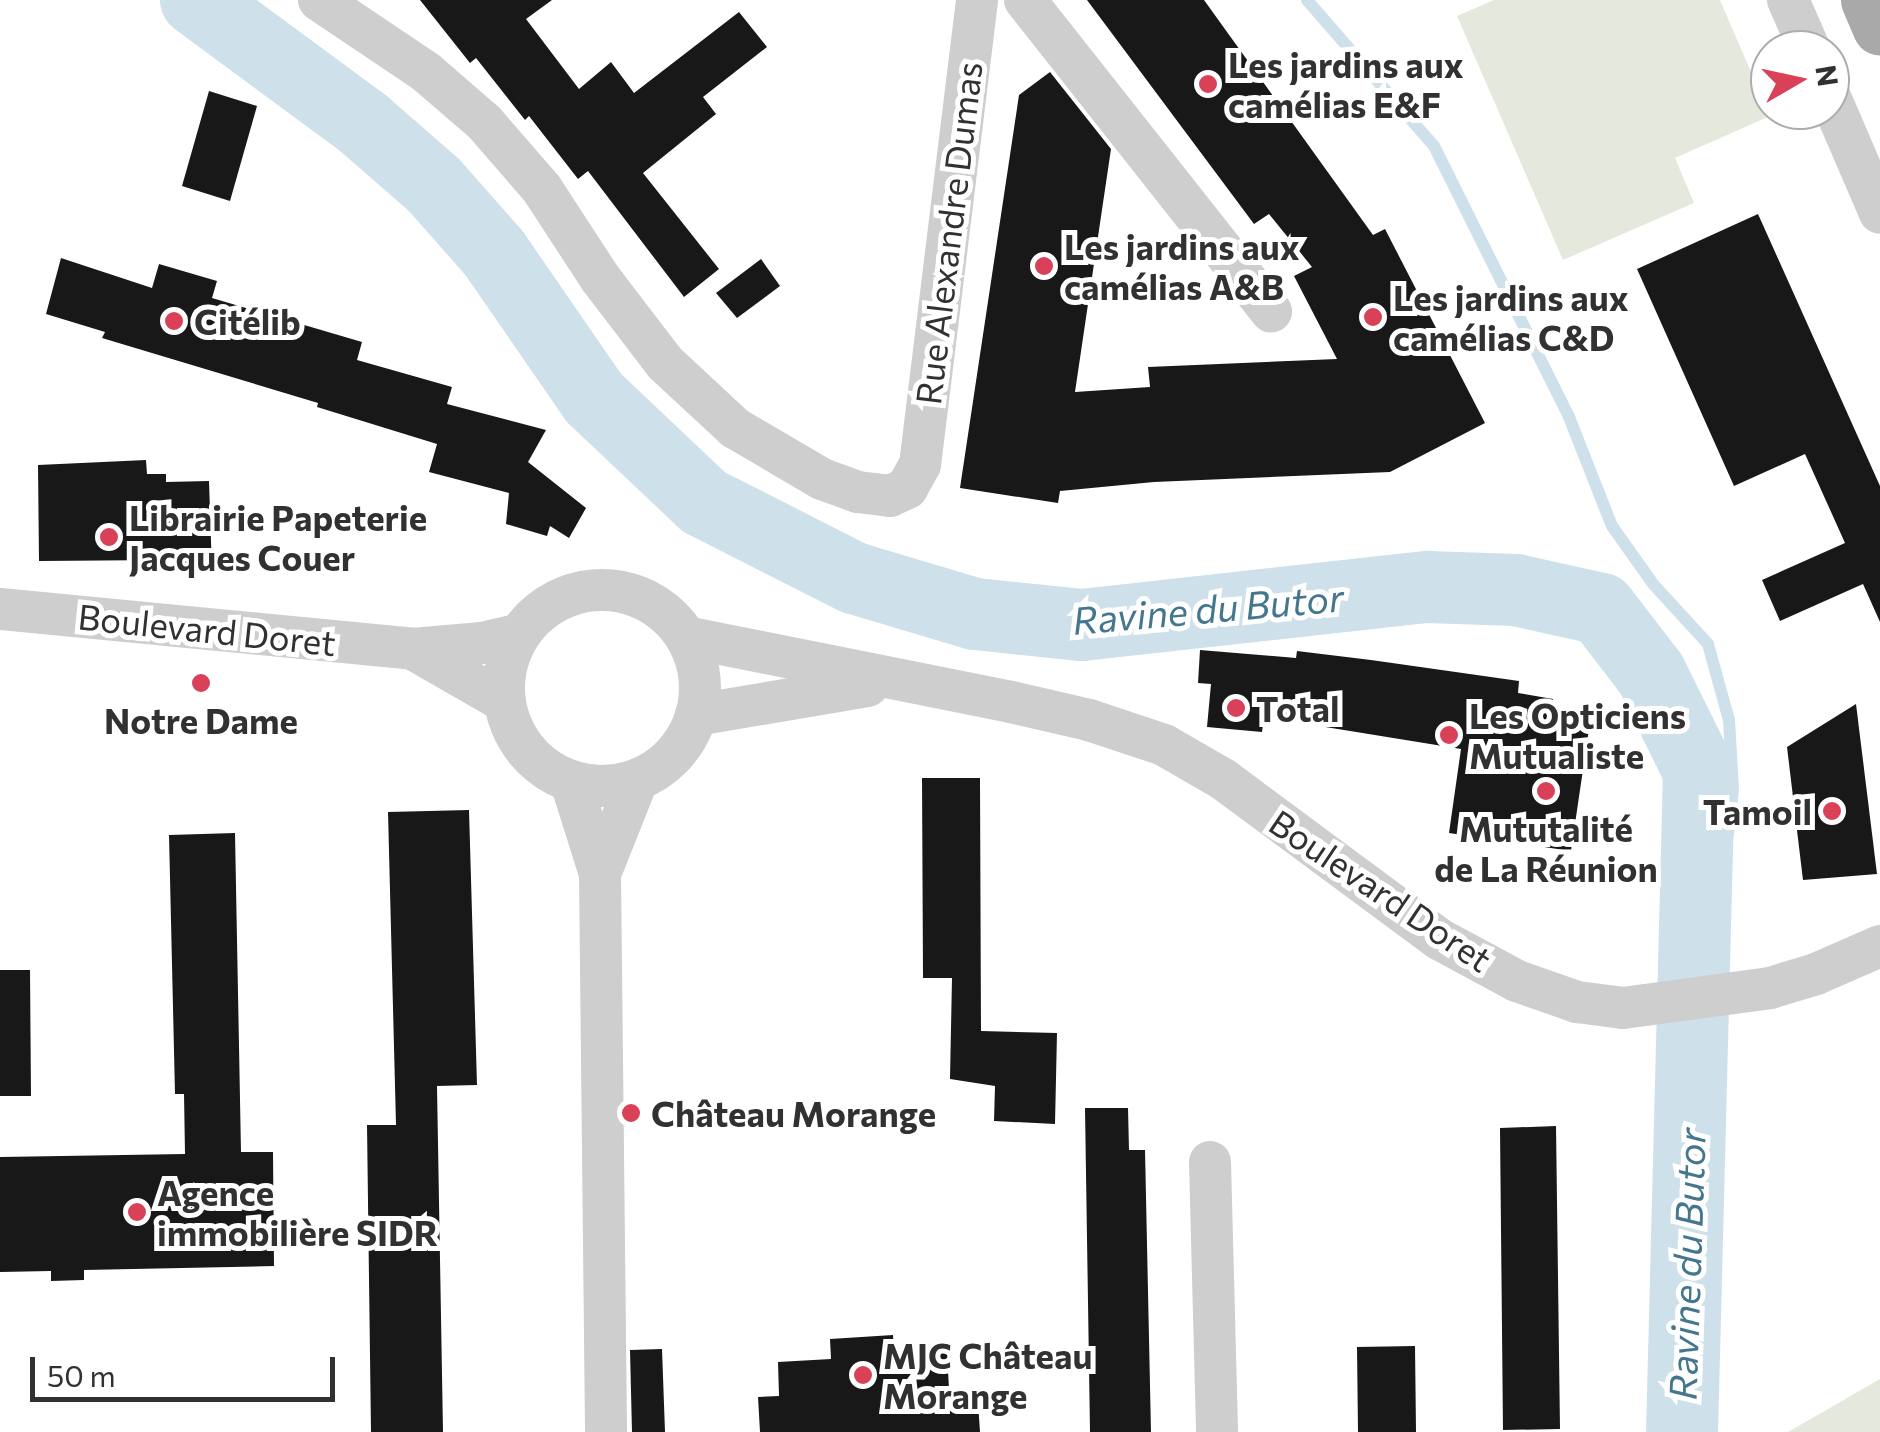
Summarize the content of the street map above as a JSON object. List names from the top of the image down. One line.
{"streets":{"street":["Rue Alexandre Dumas","Boulevard Doret"]},"water":["Ravine du Butor"],"places":["Les jardins aux camélias E&F","Les jardins aux camélias A&B","Les jardins aux camélias C&D","Citélib","Librairie Papeterie Jacques Couer","Notre Dame","Total","Les Opticiens Mutualiste","Mututalité de La Réunion","Tamoil","Château Morange","Agence immobilière SIDR","MJC Château Morange"],"scale_bar":"50 m","north":"right"}
